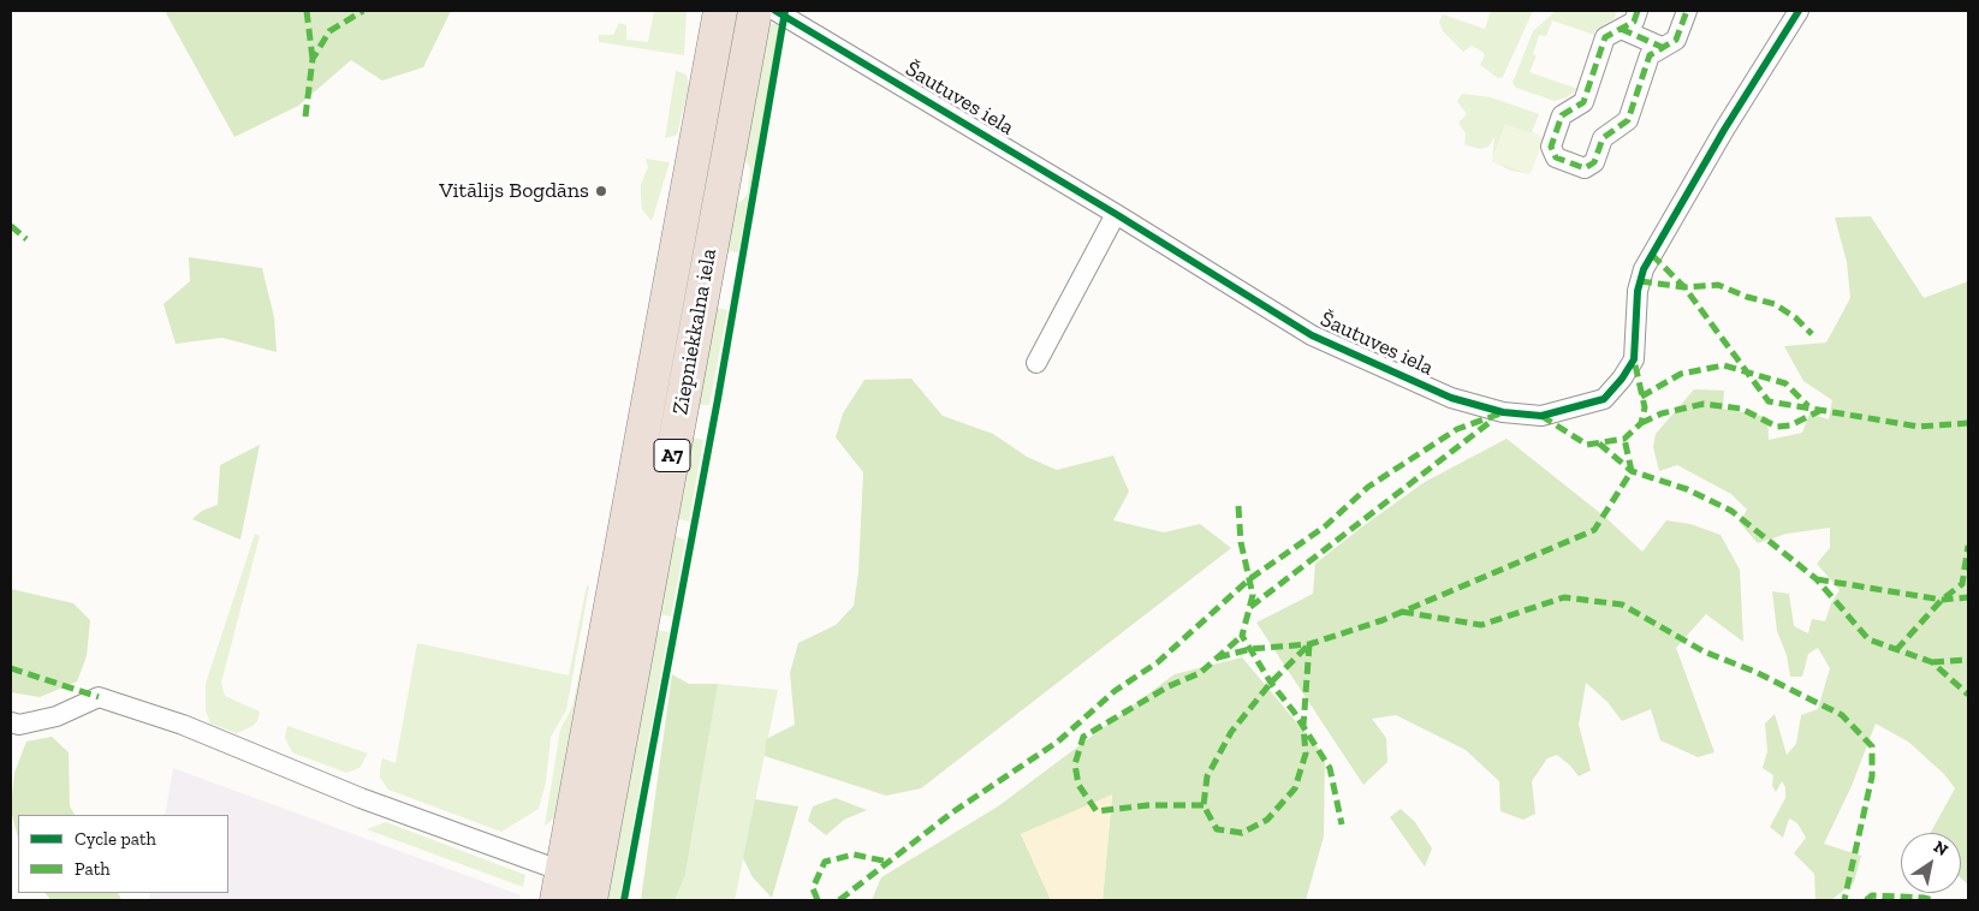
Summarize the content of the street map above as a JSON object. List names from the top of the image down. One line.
{"streets":{"highway":["Ziepniekkalna iela","A7"],"street":["Šautuves iela"]},"places":["Vitālijs Bogdāns"],"legend":["Cycle path","Path"],"north":"top right"}
